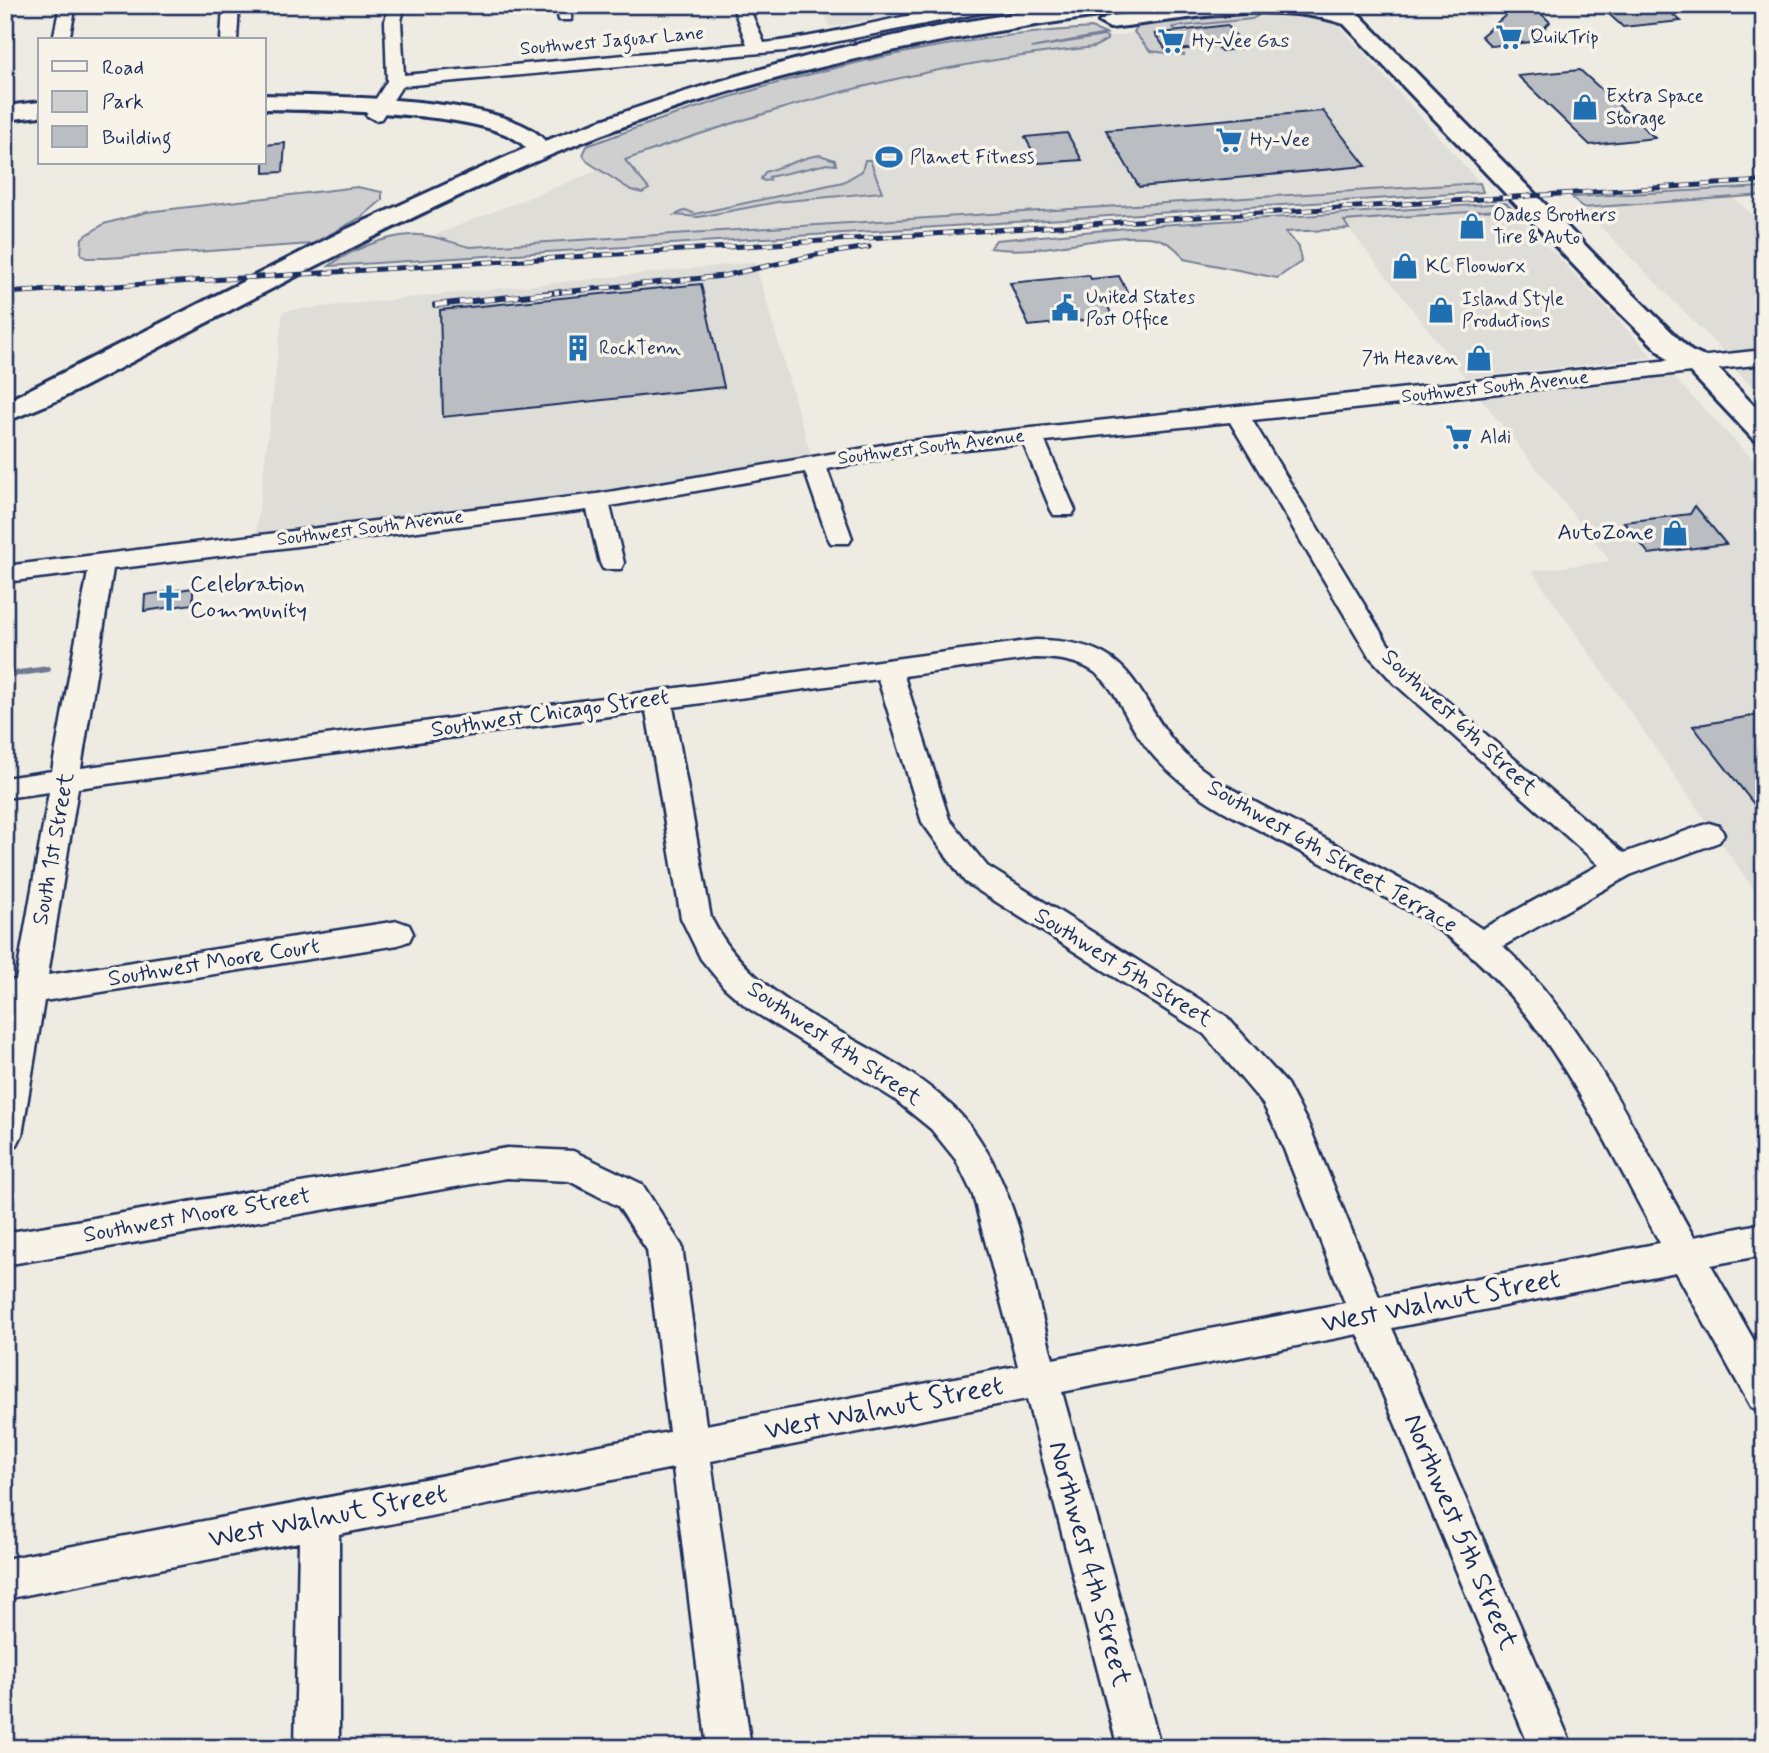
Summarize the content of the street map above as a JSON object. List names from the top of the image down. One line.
{"streets":{"street":["Southwest Jaguar Lane","Southwest South Avenue","Southwest Chicago Street","Southwest 6th Street","South 1st Street","Southwest 6th Street Terrace","Southwest Moore Court","Southwest 5th Street","Southwest 4th Street","Southwest Moore Street","West Walnut Street","Northwest 5th Street","Northwest 4th Street"]},"crossings":[["Southwest South Avenue","Southwest 6th Street"],["Southwest South Avenue","South 1st Street"],["Southwest Chicago Street","South 1st Street"],["Southwest Chicago Street","Southwest 6th Street Terrace"],["Southwest Chicago Street","Southwest 5th Street"],["Southwest Chicago Street","Southwest 4th Street"],["South 1st Street","Southwest Moore Court"],["Southwest 6th Street Terrace","West Walnut Street"],["Southwest 5th Street","West Walnut Street"],["Southwest 5th Street","Northwest 5th Street"],["Southwest 4th Street","West Walnut Street"],["Southwest 4th Street","Northwest 4th Street"],["Southwest Moore Street","West Walnut Street"],["West Walnut Street","Northwest 5th Street"],["West Walnut Street","Northwest 4th Street"]],"places":{"supermarket":["QuikTrip","Hy-Vee Gas","Hy-Vee","Aldi"],"shop":["Extra Space Storage","Oades Brothers Tire & Auto","KC Flooworx","Island Style Productions","7th Heaven","AutoZone"],"sports":["Planet Fitness"],"public building":["United States Post Office"],"building":["RockTenn"],"church":["Celebration Community"]},"legend":["Road","Park","Building"]}
